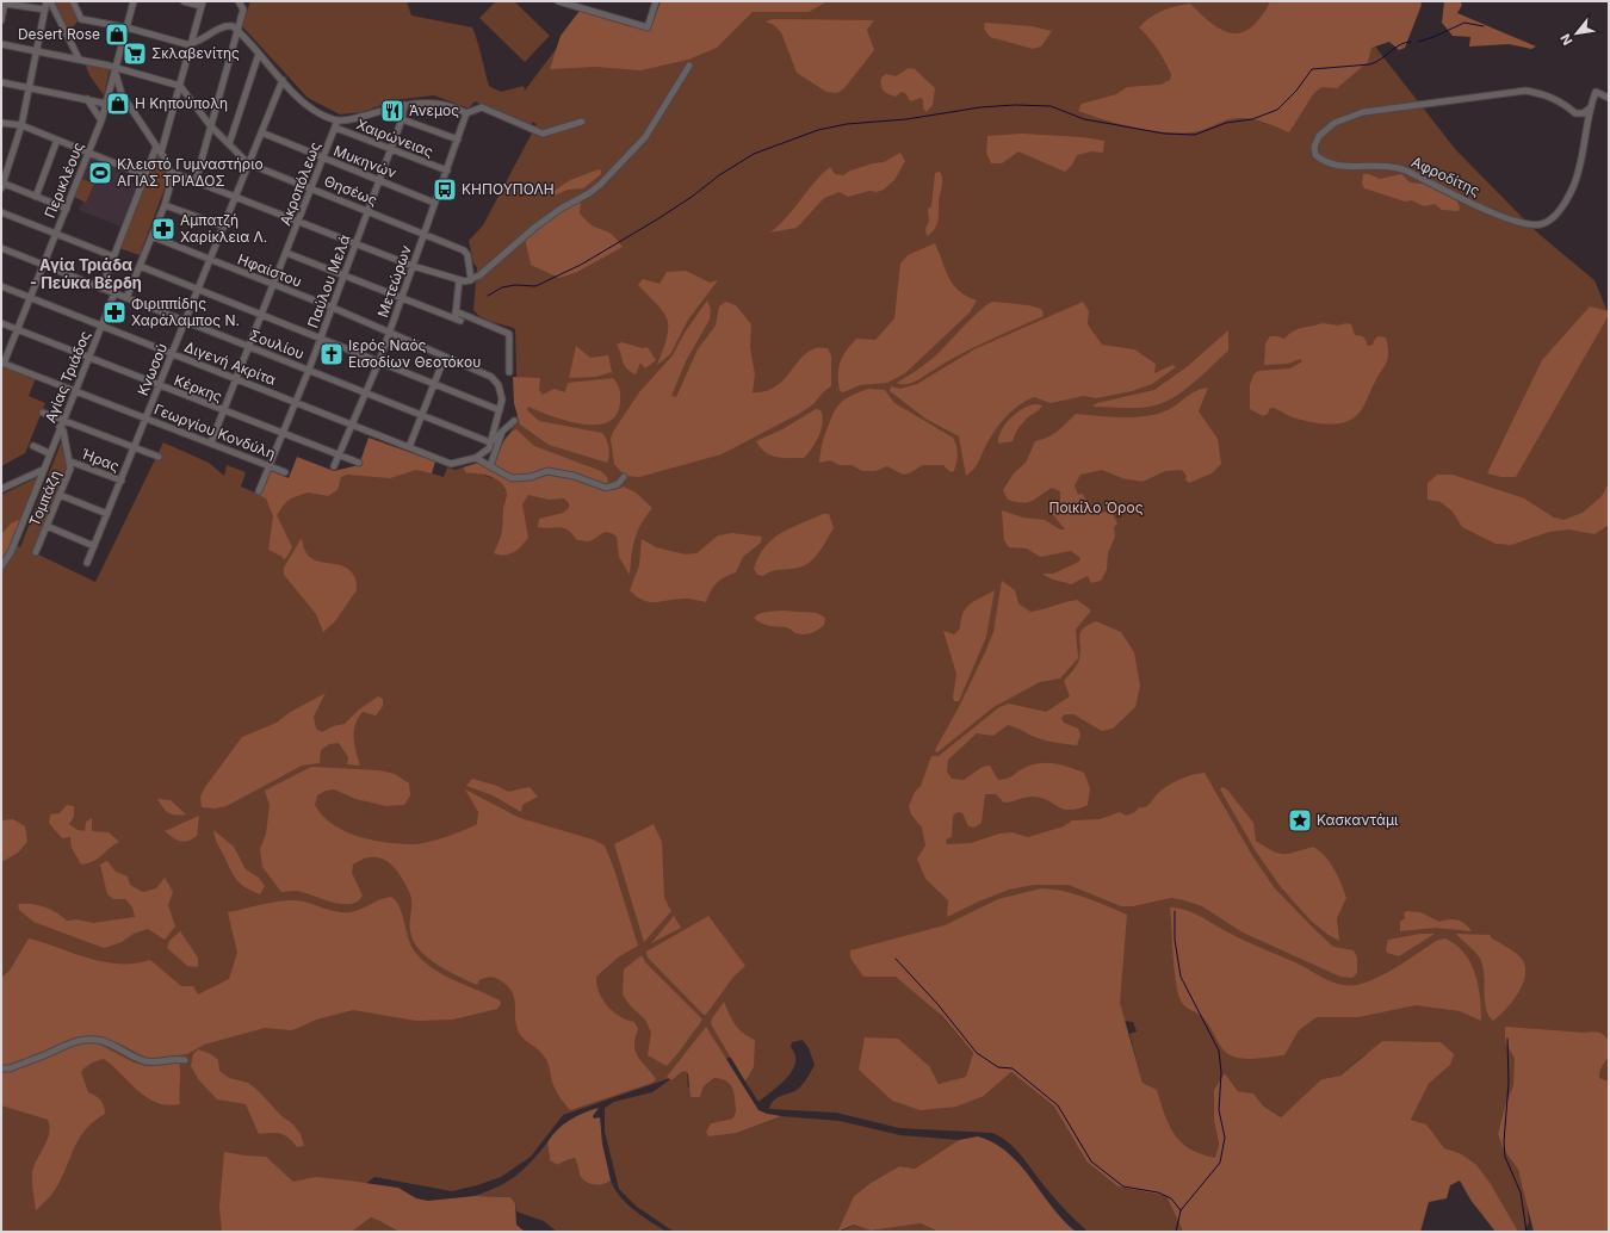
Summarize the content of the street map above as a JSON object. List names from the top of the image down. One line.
{"streets":{"street":["Χαιρώνειας","Μυκηνών","Αφροδίτης","Περικλέους","Ακροπόλεως","Θησέως","Ηφαίστου","Παύλου Μελά","Μετεώρων","Σουλίου","Διγενή Ακρίτα","Κνωσού","Αγίας Τριάδος","Κέρκης","Γεωργίου Κονδύλη","Ήρας","Τομπάζη"]},"crossings":[["Χαιρώνειας","Ακροπόλεως"],["Χαιρώνειας","Παύλου Μελά"],["Χαιρώνειας","Μετεώρων"],["Μυκηνών","Ακροπόλεως"],["Μυκηνών","Παύλου Μελά"],["Μυκηνών","Μετεώρων"],["Μυκηνών","Κνωσού"],["Περικλέους","Σουλίου"],["Περικλέους","Διγενή Ακρίτα"],["Περικλέους","Κέρκης"],["Περικλέους","Γεωργίου Κονδύλη"],["Ακροπόλεως","Θησέως"],["Ακροπόλεως","Ηφαίστου"],["Ακροπόλεως","Σουλίου"],["Ακροπόλεως","Διγενή Ακρίτα"],["Ακροπόλεως","Κέρκης"],["Ακροπόλεως","Γεωργίου Κονδύλη"],["Θησέως","Παύλου Μελά"],["Θησέως","Μετεώρων"],["Θησέως","Κνωσού"],["Ηφαίστου","Παύλου Μελά"],["Ηφαίστου","Μετεώρων"],["Ηφαίστου","Κνωσού"],["Παύλου Μελά","Σουλίου"],["Παύλου Μελά","Διγενή Ακρίτα"],["Παύλου Μελά","Κέρκης"],["Παύλου Μελά","Γεωργίου Κονδύλη"],["Μετεώρων","Σουλίου"],["Μετεώρων","Διγενή Ακρίτα"],["Μετεώρων","Κέρκης"],["Σουλίου","Κνωσού"],["Σουλίου","Αγίας Τριάδος"],["Διγενή Ακρίτα","Κνωσού"],["Διγενή Ακρίτα","Αγίας Τριάδος"],["Κνωσού","Κέρκης"],["Κνωσού","Γεωργίου Κονδύλη"],["Κνωσού","Ήρας"],["Αγίας Τριάδος","Κέρκης"],["Αγίας Τριάδος","Γεωργίου Κονδύλη"],["Αγίας Τριάδος","Τομπάζη"],["Ήρας","Τομπάζη"]],"districts":["Αγία Τριάδα - Πεύκα Βέρδη"],"parks":["Ποικίλο Όρος"],"places":{"shop":["Desert Rose","Η Κηπούπολη"],"supermarket":["Σκλαβενίτης"],"restaurant":["Άνεμος"],"sports":["Κλειστό Γυμναστήριο ΑΓΙΑΣ ΤΡΙΑΔΟΣ"],"bus stop":["ΚΗΠΟΥΠΟΛΗ"],"pharmacy":["Αμπατζή Χαρίκλεια Λ.","Φιριππίδης Χαράλαμπος Ν."],"church":["Ιερός Ναός Εισοδίων Θεοτόκου"],"place":["Κασκαντάμι"]},"north":"bottom left"}
